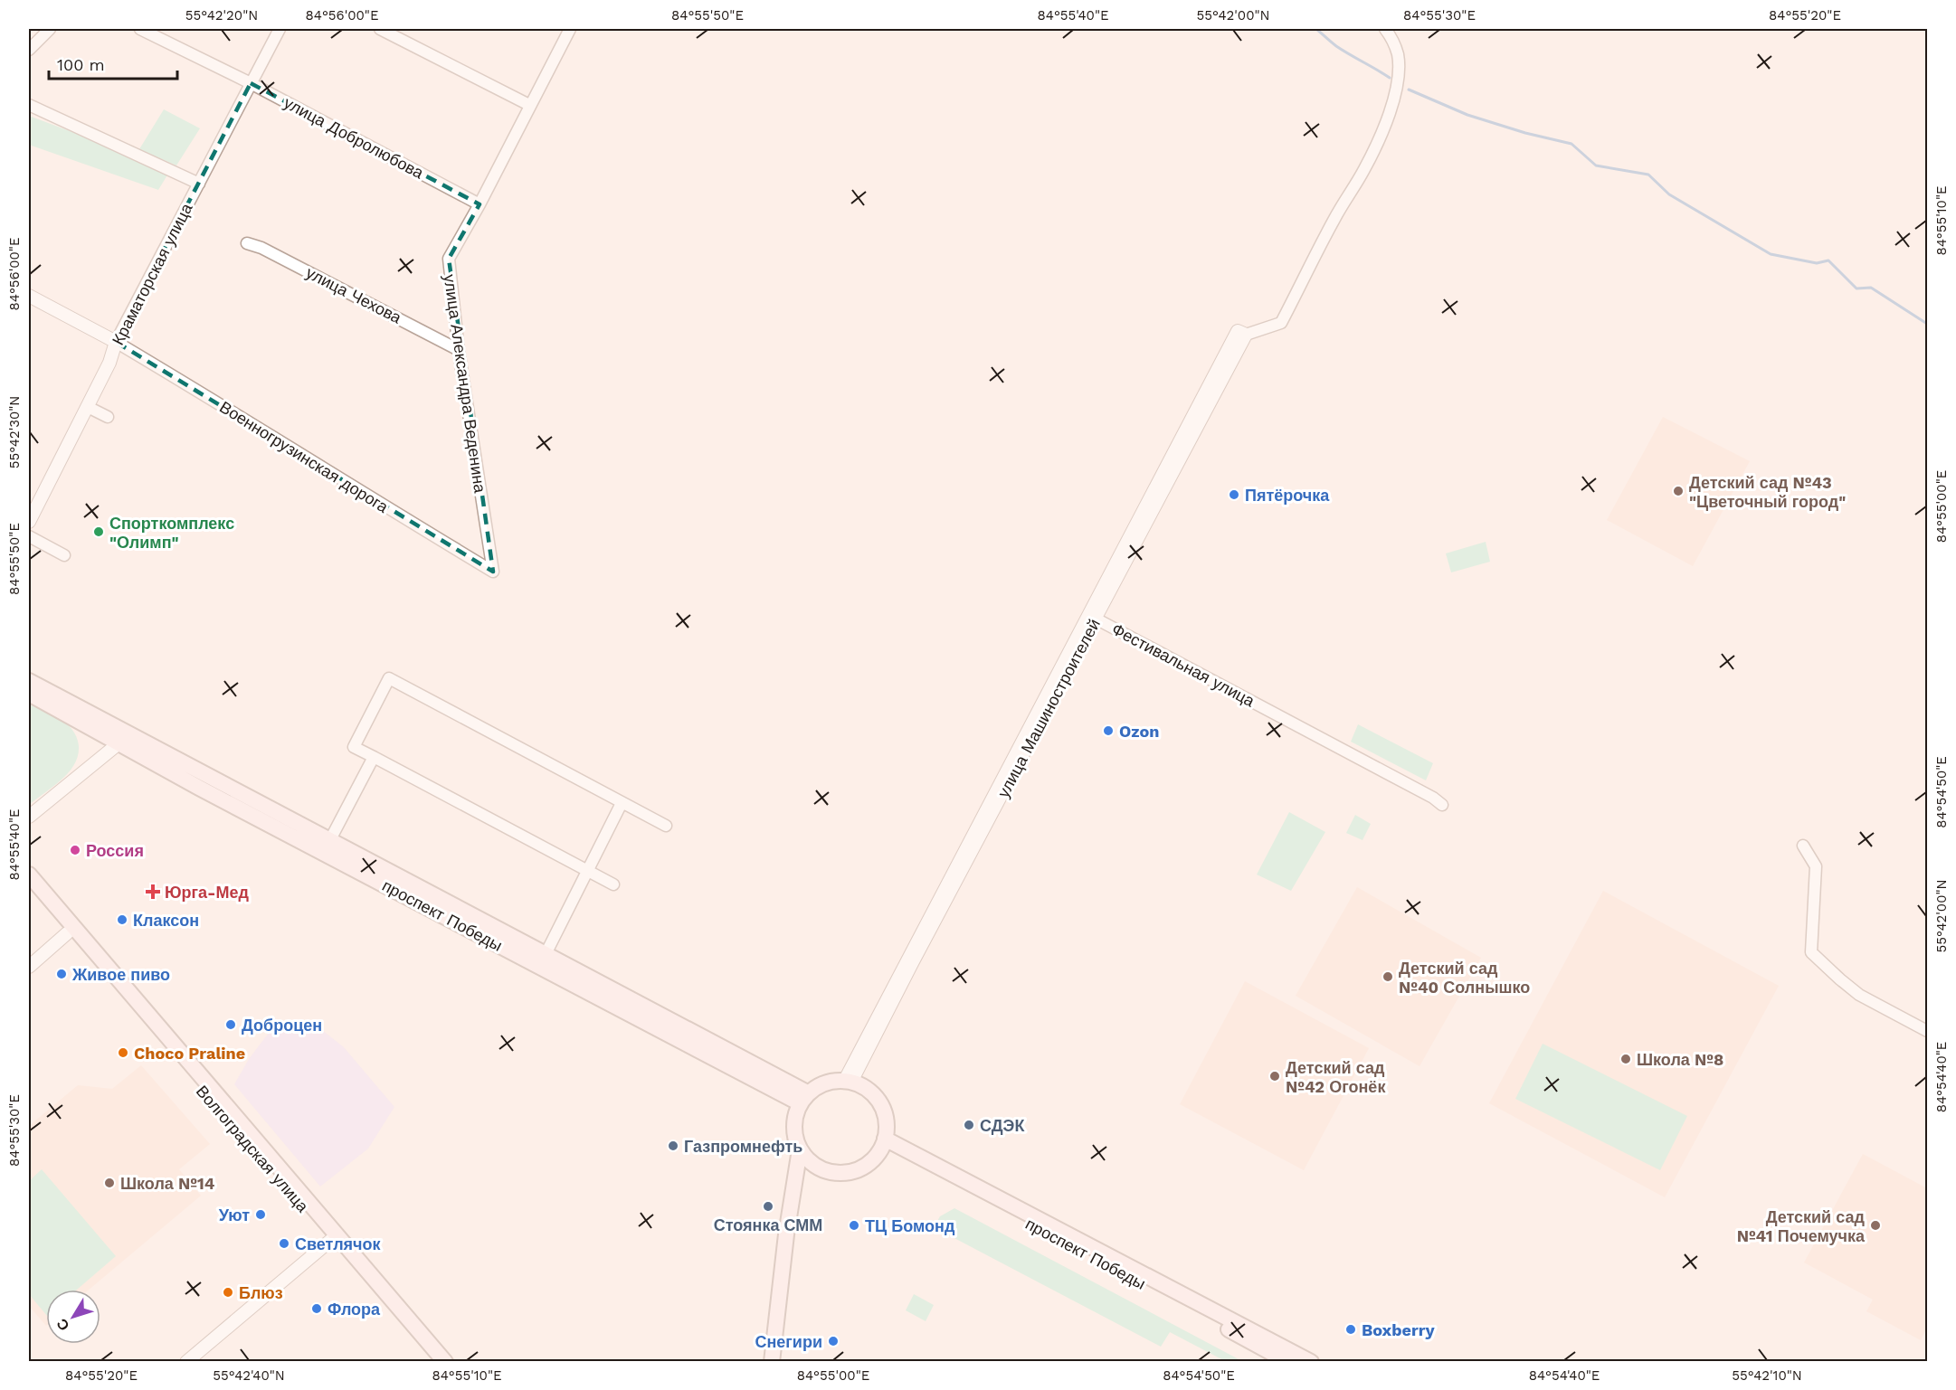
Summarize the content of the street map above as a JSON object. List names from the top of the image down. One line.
{"streets":{"main road":["проспект Победы","Волгоградская улица"],"street":["улица Добролюбова","Краматорская улица","улица Чехова","улица Александра Веденина","Военногрузинская дорога","Фестивальная улица","улица Машиностроителей"]},"crossings":[["улица Добролюбова","Краматорская улица"],["улица Добролюбова","улица Александра Веденина"],["Краматорская улица","Военногрузинская дорога"],["улица Чехова","улица Александра Веденина"],["улица Александра Веденина","Военногрузинская дорога"],["Фестивальная улица","улица Машиностроителей"],["улица Машиностроителей","проспект Победы"]],"places":{"other":["Детский сад №43 \"Цветочный город\"","Пятёрочка","Спорткомплекс \"Олимп\"","Ozon","Россия","Клаксон","Живое пиво","Детский сад №40 Солнышко","Доброцен","Choco Praline","Школа №8","Детский сад №42 Огонёк","СДЭК","Газпромнефть","Школа №14","Стоянка СММ","Уют","ТЦ Бомонд","Детский сад №41 Почемучка","Светлячок","Блюз","Флора","Boxberry","Снегири"],"health":["Юрга-Мед"]},"scale_bar":"100 m","north":"bottom left","coordinates":["55°42'20\"N","84°56'00\"E","84°55'50\"E","84°55'40\"E","55°42'00\"N","84°55'30\"E","84°55'20\"E","84°55'10\"E","55°42'30\"N","84°55'00\"E","84°54'50\"E","84°54'40\"E","55°42'40\"N","55°42'10\"N"]}
